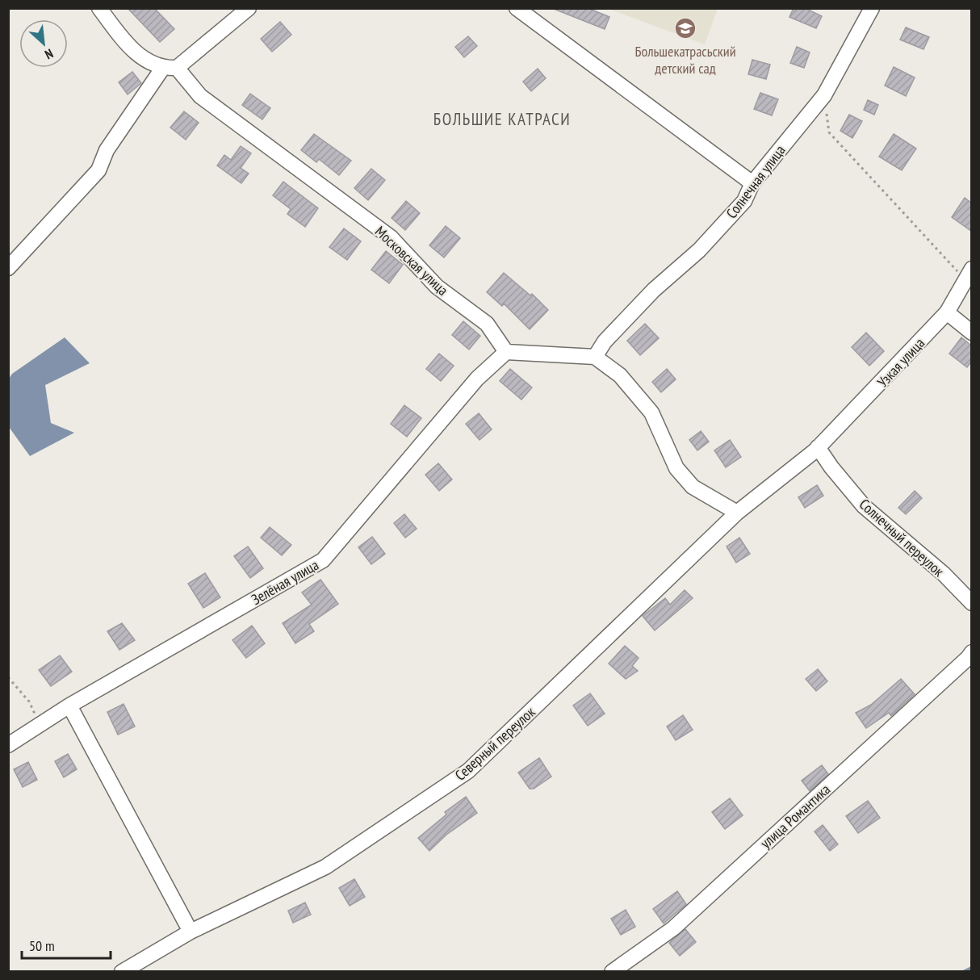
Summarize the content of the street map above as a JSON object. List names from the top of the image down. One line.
{"streets":{"street":["Солнечная улица","Московская улица","Узкая улица","Солнечный переулок","Зелёная улица","Северный переулок","улица Романтика"]},"crossings":[["Московская улица","Зелёная улица"],["Узкая улица","Солнечный переулок"],["Узкая улица","Северный переулок"],["Солнечный переулок","Северный переулок"]],"districts":["БОЛЬШИЕ КАТРАСИ"],"places":{"school or university":["Большекатрасьский детский сад"]},"scale_bar":"50 m","north":"bottom right"}
